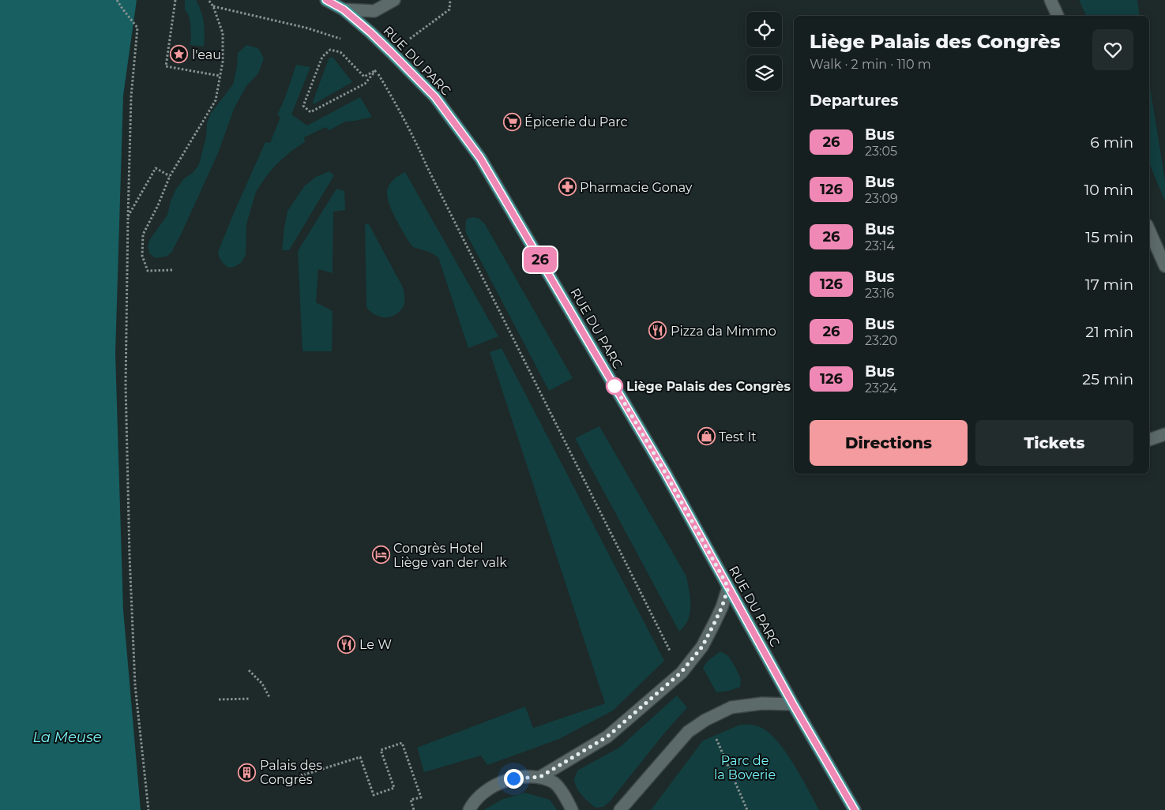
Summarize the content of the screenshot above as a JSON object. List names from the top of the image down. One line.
{"streets":{"main road":["RUE DU PARC"]},"water":["La Meuse"],"parks":["Parc de la Boverie"],"places":{"place":["l'eau"],"supermarket":["Épicerie du Parc"],"pharmacy":["Pharmacie Gonay"],"restaurant":["Pizza da Mimmo","Le W"],"other":["Liège Palais des Congrès"],"shop":["Test It"],"hotel":["Congrès Hotel Liège van der valk"],"building":["Palais des Congrès"]},"lines":["bus line 26"],"page":{"on_map":"26","heading":[["Liège Palais des Congrès","Walk · 2 min · 110 m"],"Departures"],"list":[{"mark":"26","name":"Bus","note":"23:05","value":"6 min"},{"mark":"126","name":"Bus","note":"23:09","value":"10 min"},{"mark":"26","name":"Bus","note":"23:14","value":"15 min"},{"mark":"126","name":"Bus","note":"23:16","value":"17 min"},{"mark":"26","name":"Bus","note":"23:20","value":"21 min"},{"mark":"126","name":"Bus","note":"23:24","value":"25 min"}],"buttons":["Directions","Tickets"]}}
